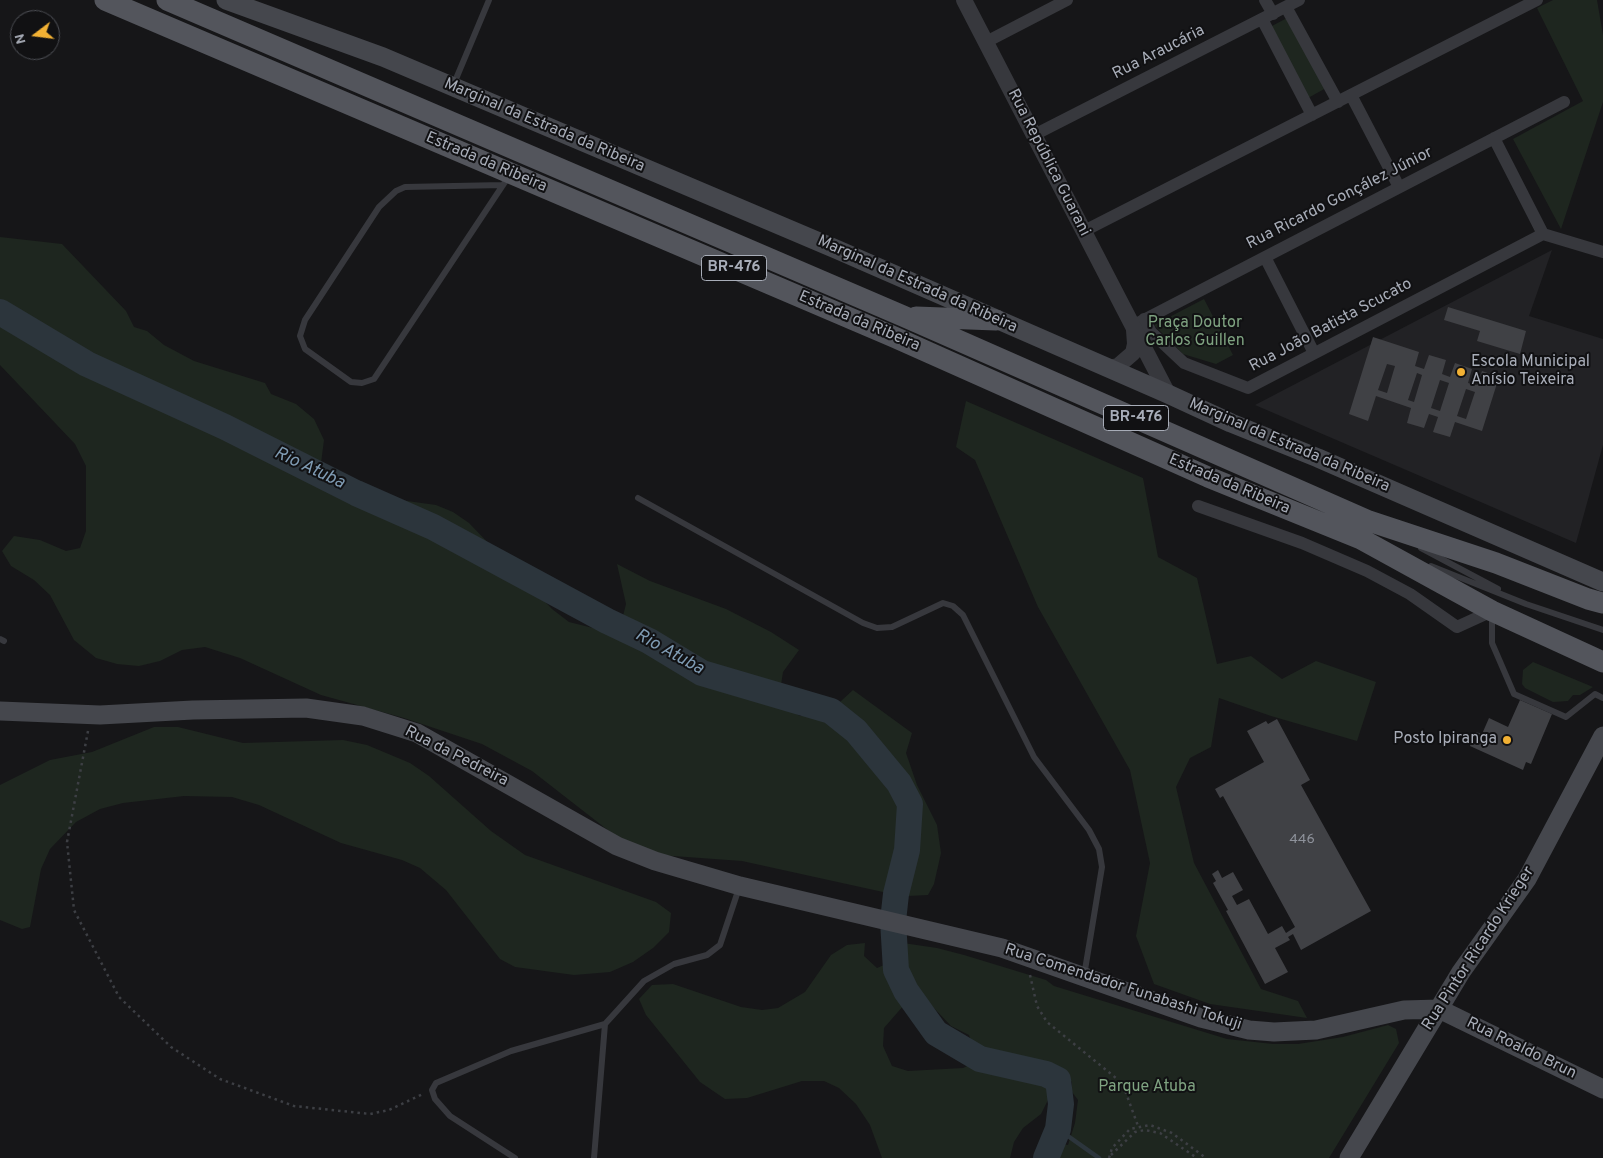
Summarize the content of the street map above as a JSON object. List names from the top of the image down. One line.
{"streets":{"main road":["Marginal da Estrada da Ribeira","Estrada da Ribeira","BR-476","Rua da Pedreira","Rua Pintor Ricardo Krieger","Rua Comendador Funabashi Tokuji","Rua Roaldo Brun"],"street":["Rua Araucária","Rua República Guarani","Rua Ricardo Gonçález Júnior","Rua João Batista Scucato"]},"crossings":[["Rua Araucária","Rua República Guarani"],["Marginal da Estrada da Ribeira","Rua República Guarani"],["Rua República Guarani","Rua Ricardo Gonçález Júnior"],["Rua República Guarani","Rua João Batista Scucato"],["Rua Ricardo Gonçález Júnior","Rua João Batista Scucato"],["Rua da Pedreira","Rua Comendador Funabashi Tokuji"],["Rua Pintor Ricardo Krieger","Rua Comendador Funabashi Tokuji"],["Rua Pintor Ricardo Krieger","Rua Roaldo Brun"],["Rua Comendador Funabashi Tokuji","Rua Roaldo Brun"]],"water":["Rio Atuba"],"parks":["Praça Doutor Carlos Guillen","Parque Atuba"],"places":["Escola Municipal Anísio Teixeira","Posto Ipiranga"],"house_numbers":["446"],"north":"left"}
